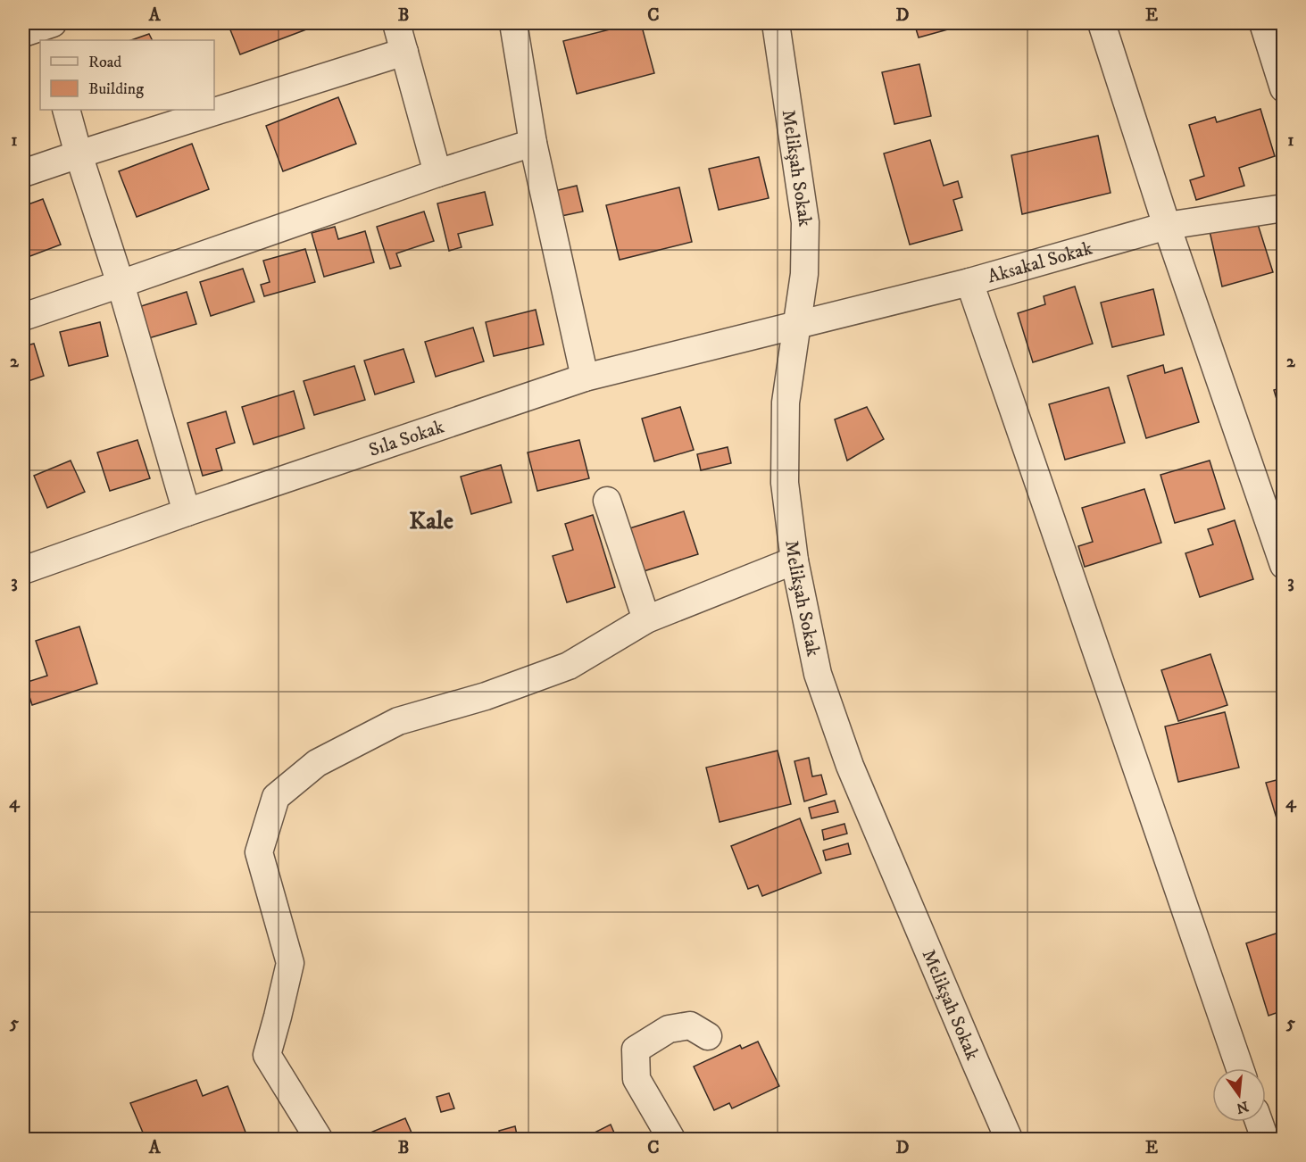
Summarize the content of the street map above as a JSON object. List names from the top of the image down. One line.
{"streets":{"street":["Melikşah Sokak","Aksakal Sokak","Sıla Sokak"]},"crossings":[["Melikşah Sokak","Aksakal Sokak"],["Melikşah Sokak","Sıla Sokak"],["Aksakal Sokak","Sıla Sokak"]],"districts":["Kale"],"legend":["Road","Building"],"north":"bottom","grid":{"columns":["A","B","C","D","E"],"rows":["1","2","3","4","5"]}}
